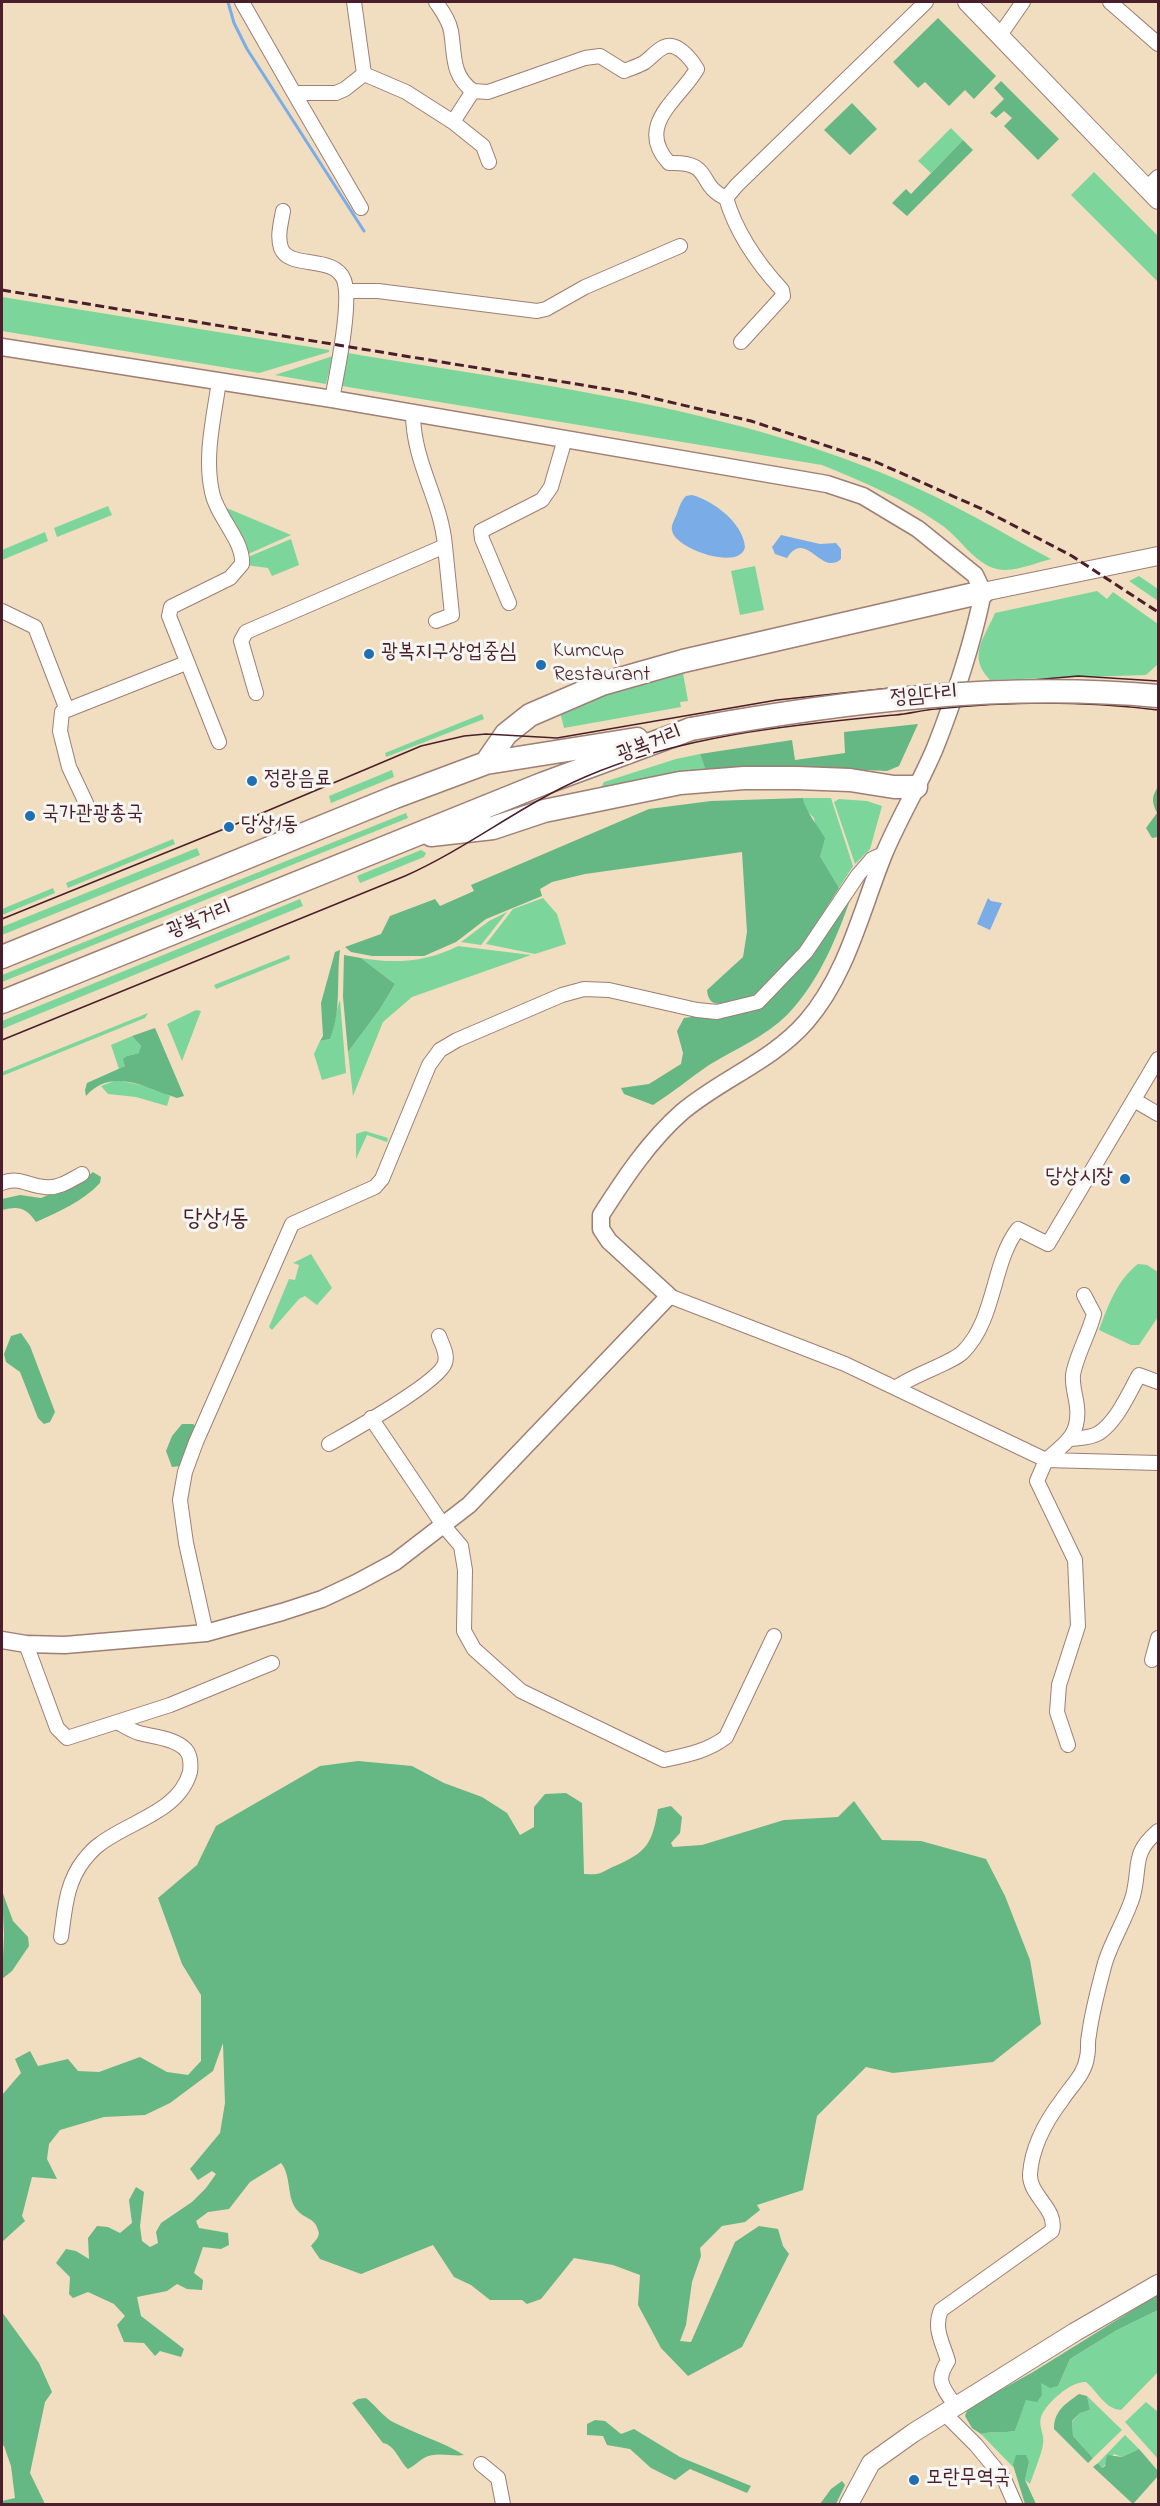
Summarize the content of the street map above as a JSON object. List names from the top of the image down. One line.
{"streets":{"highway":["정임다리","광복거리"]},"crossings":[["정임다리","광복거리"]],"districts":["당상1동"],"places":["광복지구상업중심","Kumcup Restaurant","정랑음료","국가관광총국","당상1동","당상시장","모란무역국"]}
